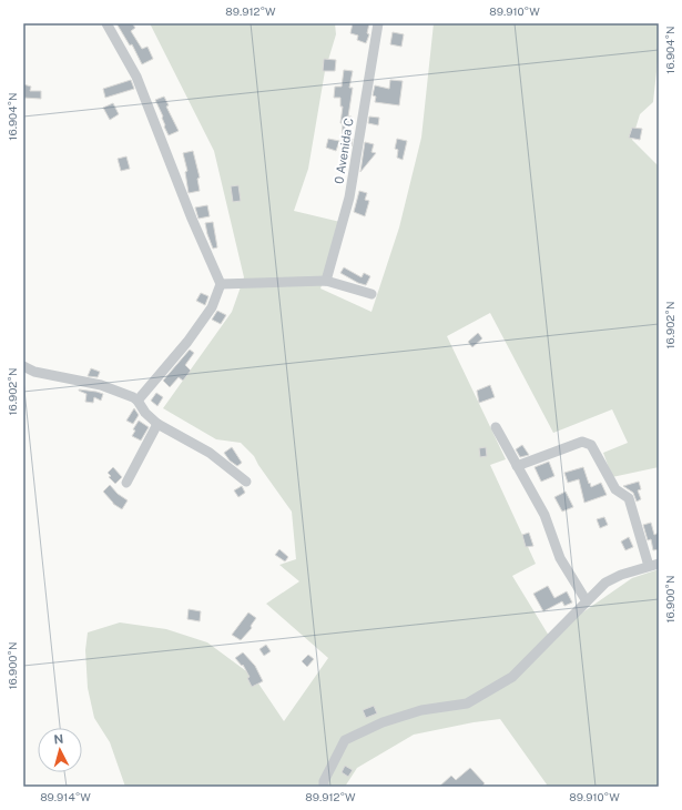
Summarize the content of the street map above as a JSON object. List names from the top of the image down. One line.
{"streets":{"street":["0 Avenida C"]},"north":"top","coordinates":["89.912°W","89.910°W","16.904°N","16.902°N","16.900°N","89.914°W"]}
